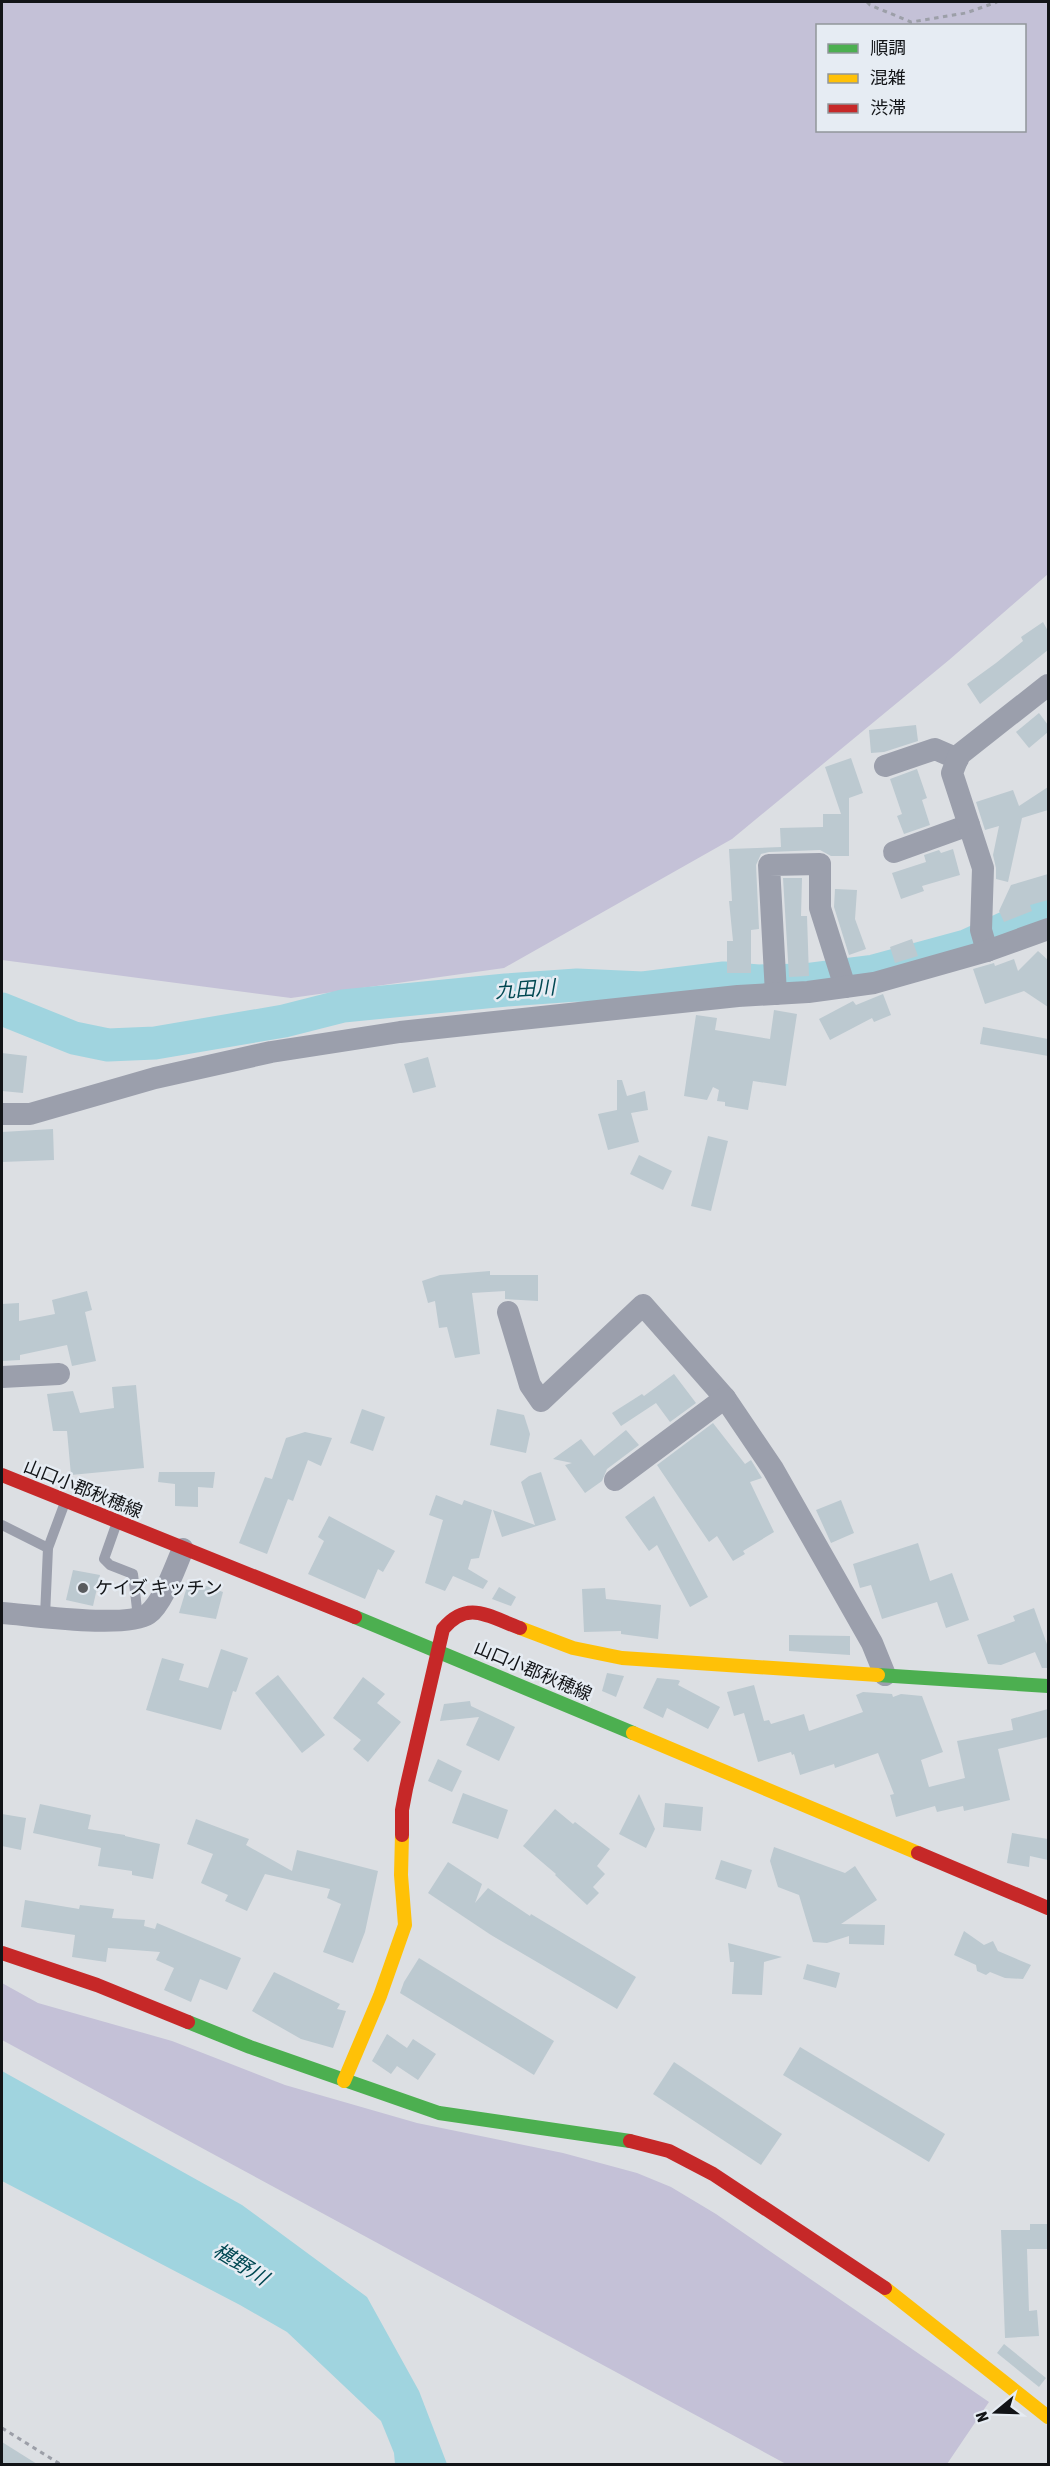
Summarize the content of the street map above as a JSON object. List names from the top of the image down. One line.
{"streets":{"street":["山口小郡秋穂線"]},"water":["九田川","椹野川"],"places":["ケイズ キッチン"],"legend":["順調","混雑","渋滞"],"north":"left"}
